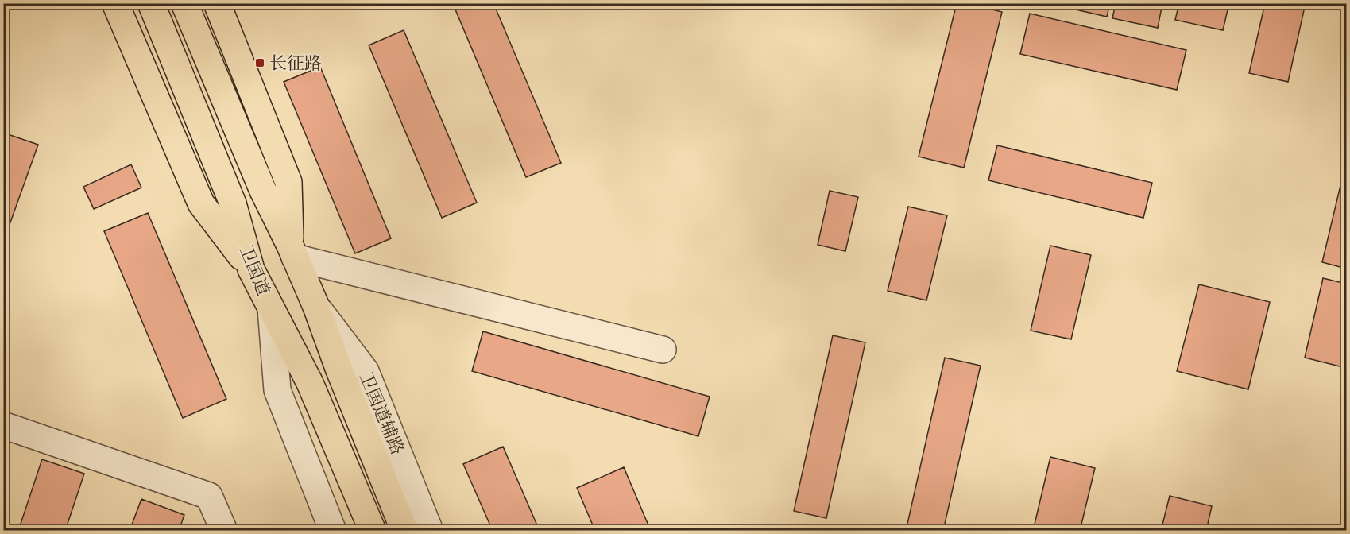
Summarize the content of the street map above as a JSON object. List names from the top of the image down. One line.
{"streets":{"main road":["卫国道"],"street":["卫国道辅路"]},"places":{"transit":["长征路"]}}
